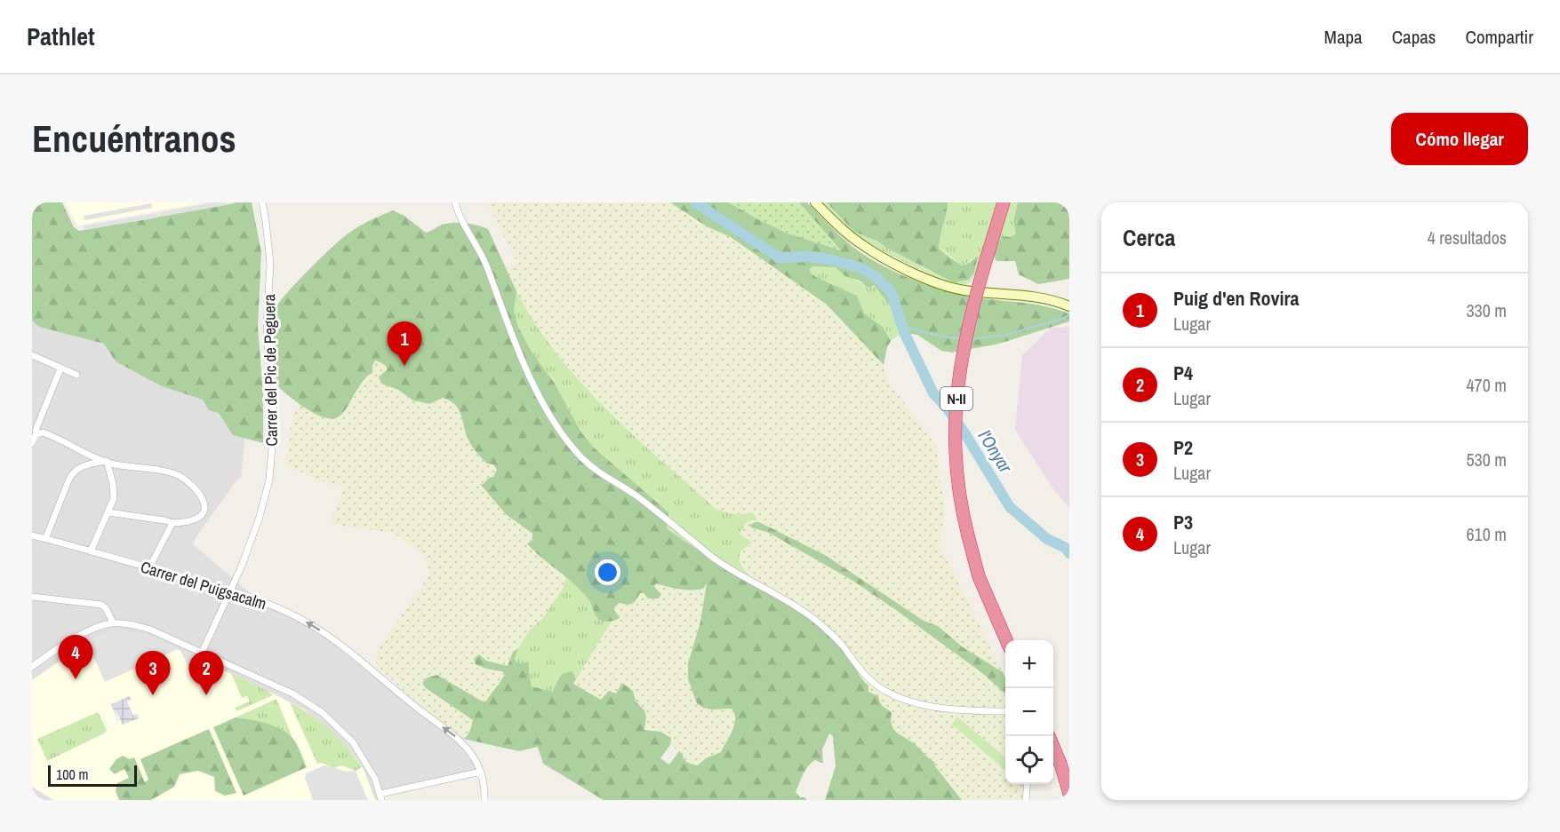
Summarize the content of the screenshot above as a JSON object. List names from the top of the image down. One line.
{"streets":{"highway":["N-II"],"street":["Carrer del Pic de Peguera","Carrer del Puigsacalm"]},"crossings":[["Carrer del Pic de Peguera","Carrer del Puigsacalm"]],"one_way":["Carrer del Puigsacalm"],"water":["l'Onyar"],"scale_bar":"100 m","page":{"header":"Pathlet","nav":["Mapa","Capas","Compartir"],"buttons":"Cómo llegar","title":"Encuéntranos","heading":["Cerca","4 resultados"],"list":[{"mark":"1","name":"Puig d'en Rovira","note":"Lugar","value":"330 m"},{"mark":"2","name":"P4","note":"Lugar","value":"470 m"},{"mark":"3","name":"P2","note":"Lugar","value":"530 m"},{"mark":"4","name":"P3","note":"Lugar","value":"610 m"}],"pins":["1","4","2","3"],"map_buttons":["+","−"],"scale":"100 m"}}
